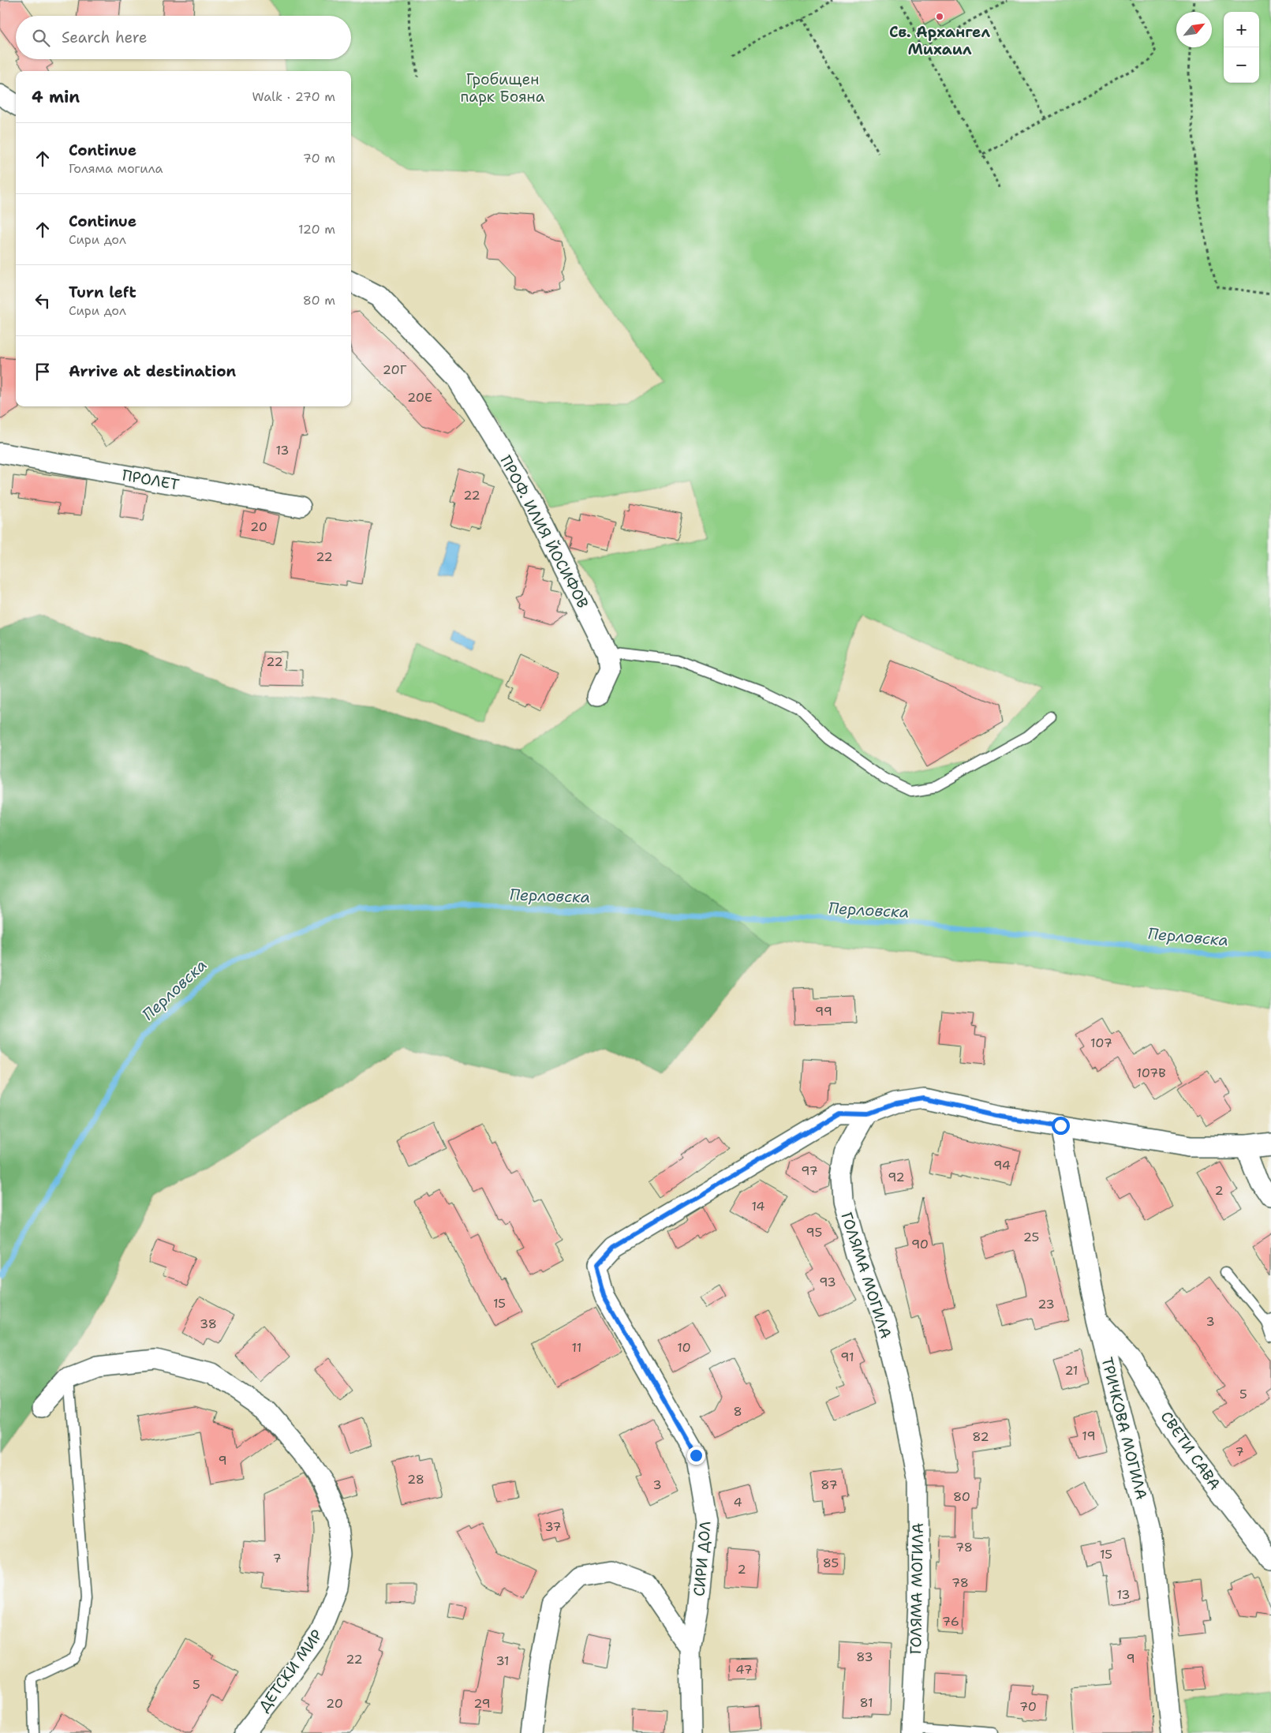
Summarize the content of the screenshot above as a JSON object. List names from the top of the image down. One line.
{"streets":{"street":["ПРОЛЕТ","ПРОФ. ИЛИЯ ЙОСИФОВ","ГОЛЯМА МОГИЛА","ТРИЧКОВА МОГИЛА","СВЕТИ САВА","СИРИ ДОЛ","ДЕТСКИ МИР"]},"crossings":[["ГОЛЯМА МОГИЛА","СИРИ ДОЛ"],["ТРИЧКОВА МОГИЛА","СВЕТИ САВА"]],"water":["Перловска"],"parks":["Гробищен парк Бояна"],"places":["Св. Архангел Михаил"],"house_numbers":["20Г","20Е","13","22","20","22","22","99","107","107В","94","97","92","2","14","95","25","90","93","15","23","3","38","11","10","91","21","5","8","19","82","7","9","28","3","87","80","4","37","78","15","7","85","2","78","13","76","83","9","22","31","47","5","81","20","29","70"],"north":"top right","page":{"map_buttons":["+","−"],"search":"Search here","heading":["4 min","Walk · 270 m"],"list":[["Continue","Голяма могила","70 m"],["Continue","Сири дол","120 m"],["Turn left","Сири дол","80 m"],"Arrive at destination"]}}
